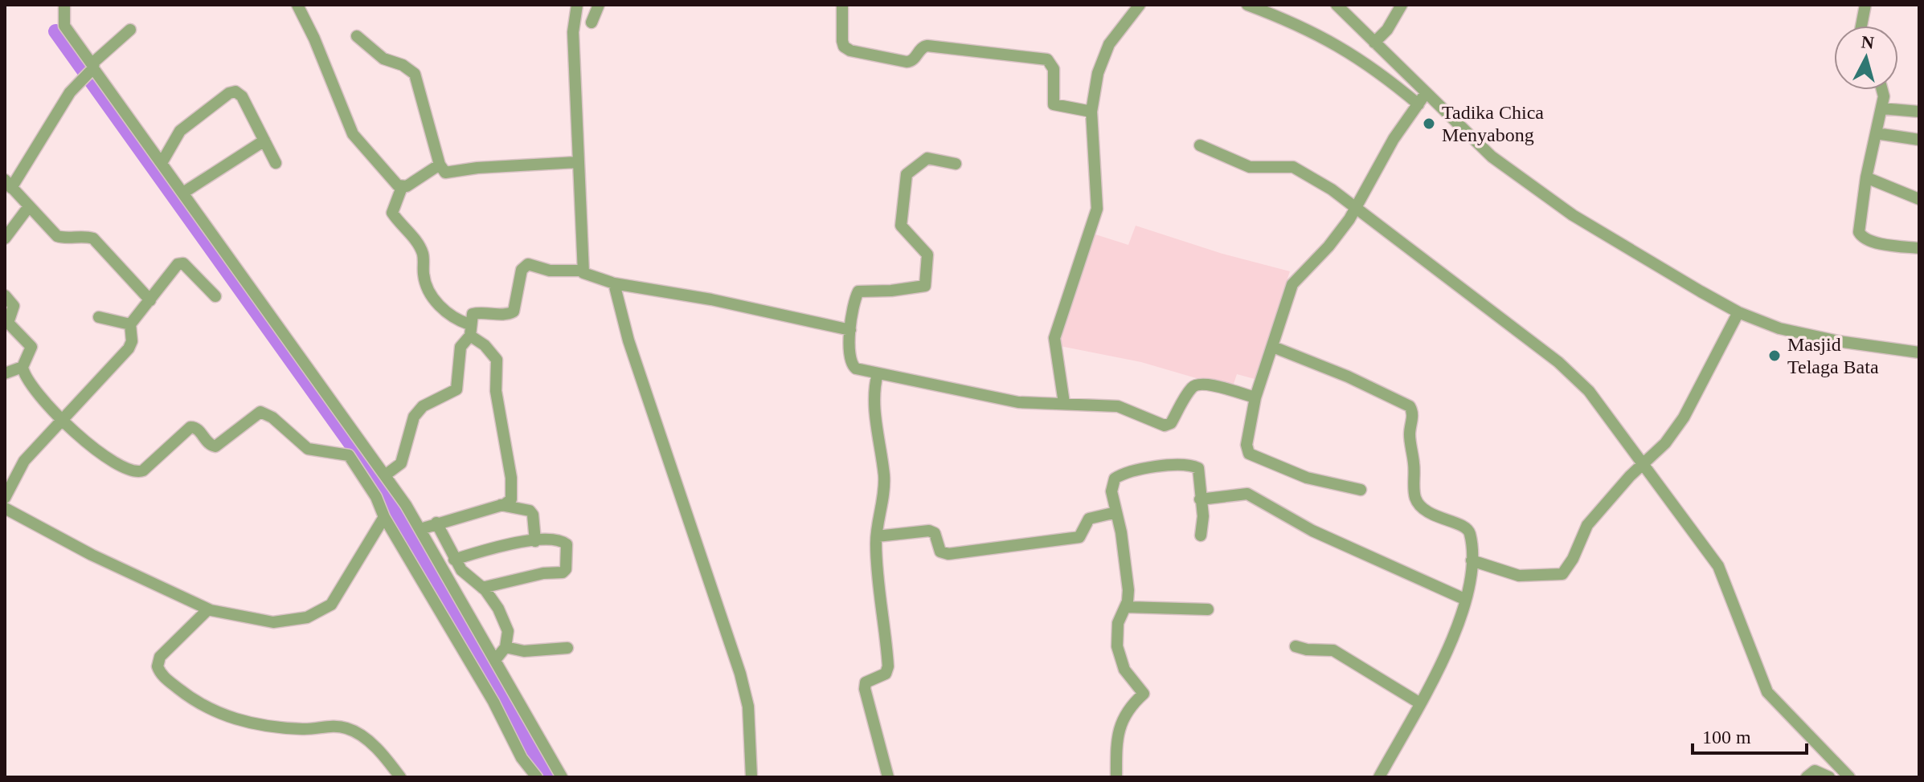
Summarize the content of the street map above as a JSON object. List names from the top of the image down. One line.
{"places":["Tadika Chica Menyabong","Masjid Telaga Bata"],"scale_bar":"100 m","north":"top"}
